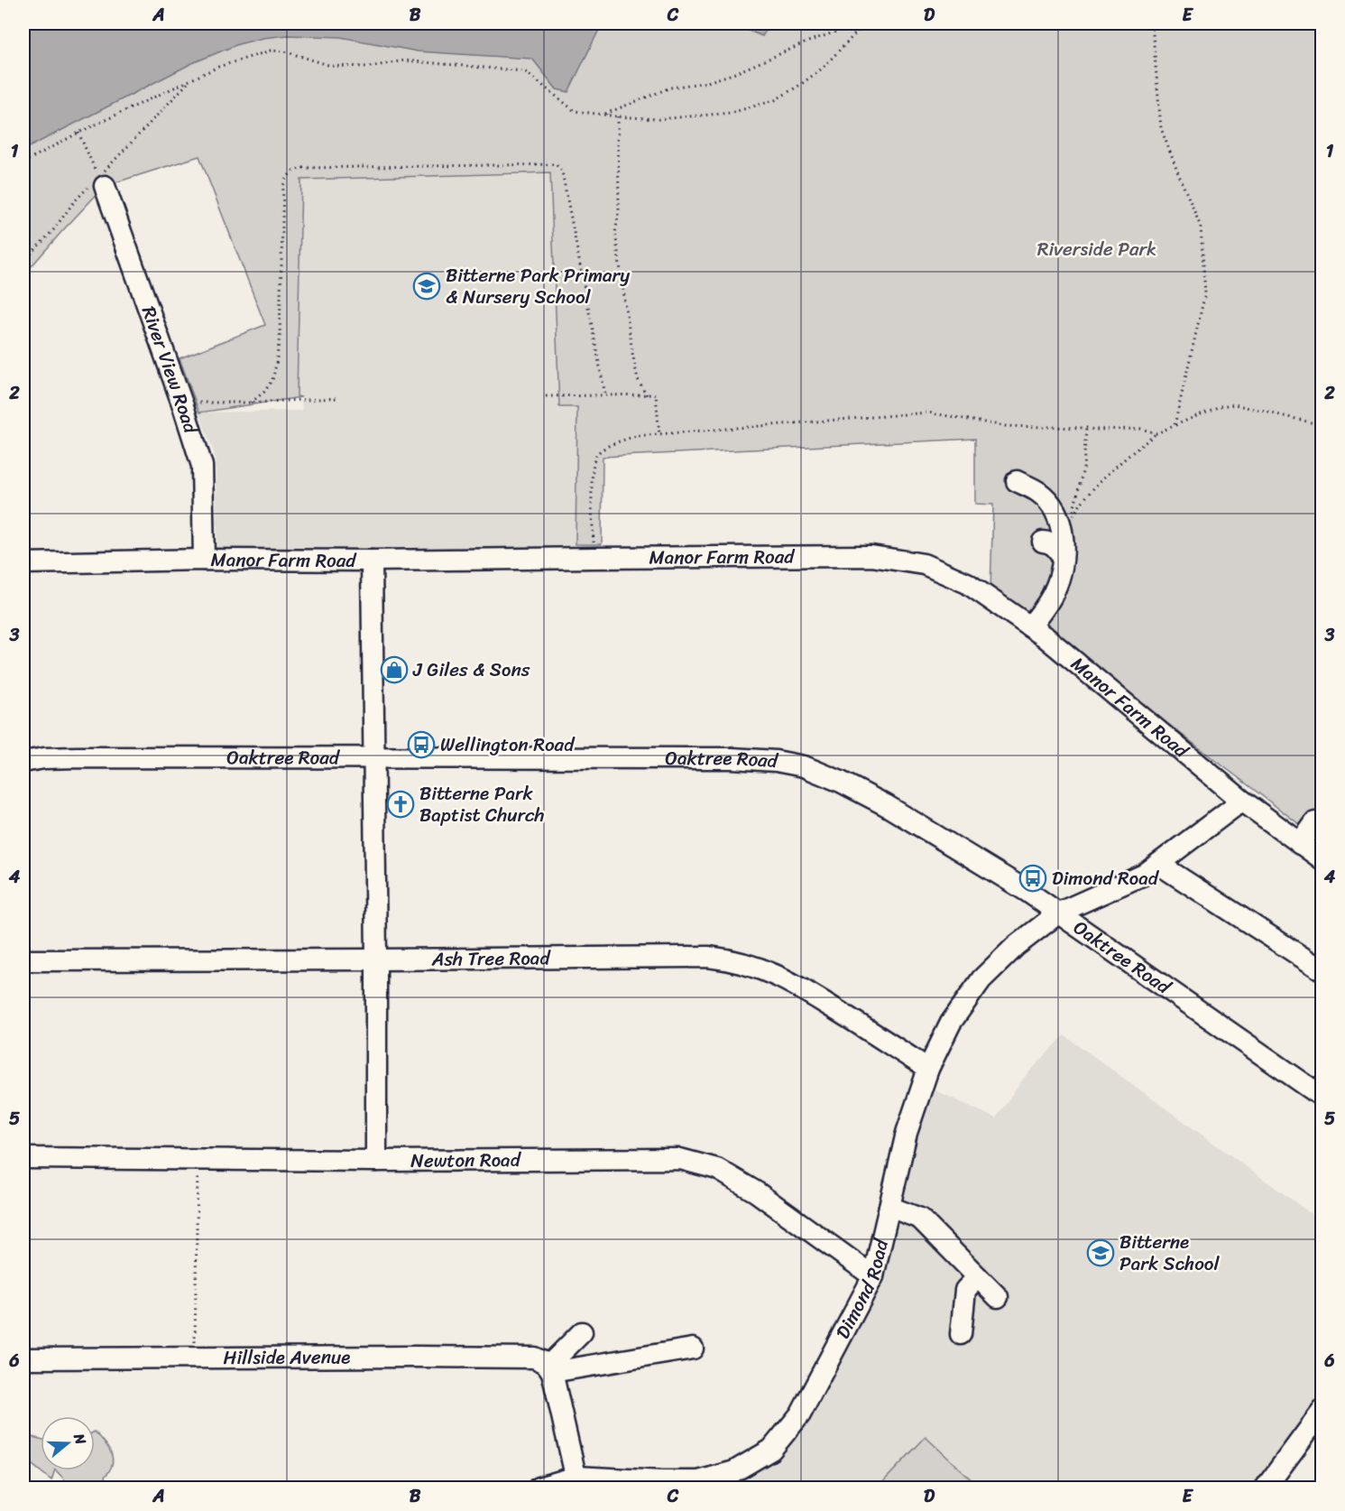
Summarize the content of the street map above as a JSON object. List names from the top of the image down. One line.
{"streets":{"street":["River View Road","Manor Farm Road","Oaktree Road","Ash Tree Road","Newton Road","Dimond Road","Hillside Avenue"]},"crossings":[["River View Road","Manor Farm Road"],["Manor Farm Road","Dimond Road"],["Oaktree Road","Dimond Road"],["Ash Tree Road","Dimond Road"],["Newton Road","Dimond Road"]],"parks":["Riverside Park"],"places":{"school or university":["Bitterne Park Primary & Nursery School","Bitterne Park School"],"shop":["J Giles & Sons"],"bus stop":["Wellington Road","Dimond Road"],"church":["Bitterne Park Baptist Church"]},"north":"right","grid":{"columns":["A","B","C","D","E"],"rows":["1","2","3","4","5","6"]}}
